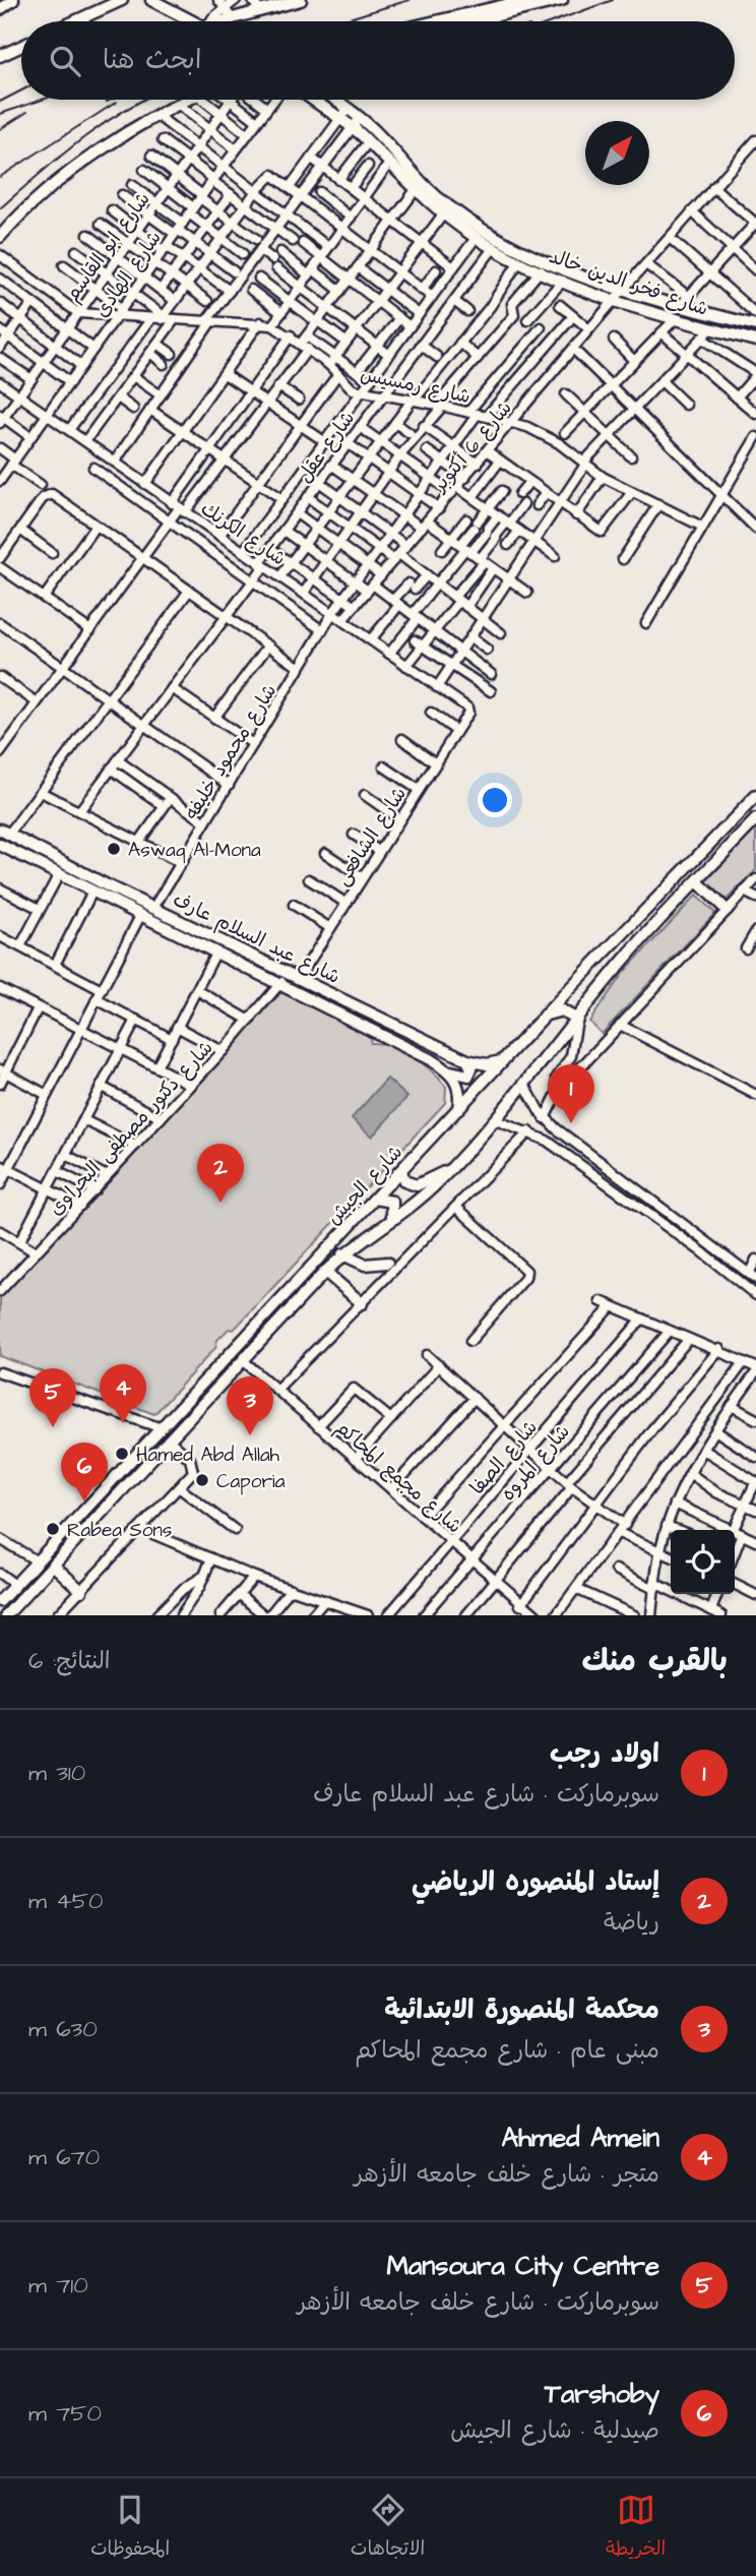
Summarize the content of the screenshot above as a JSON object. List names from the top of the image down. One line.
{"streets":{"main road":["شارع فخر الدين خالد","شارع عبد السلام عارف","شارع الجيش"],"street":["شارع ابو القاسم","شارع الهادى","شارع رمسيس","شارع 6 أكتوبر","شارع عقل","شارع الكرنك","شارع محمود خليفه","شارع الشافعى","شارع دكتور مصطفى البحراوى","شارع الصفا","شارع المروه","شارع مجمع المحاكم"]},"crossings":[["شارع ابو القاسم","شارع رمسيس"],["شارع ابو القاسم","شارع الكرنك"],["شارع الهادى","شارع رمسيس"],["شارع الهادى","شارع الكرنك"],["شارع فخر الدين خالد","شارع 6 أكتوبر"],["شارع فخر الدين خالد","شارع عقل"],["شارع رمسيس","شارع 6 أكتوبر"],["شارع رمسيس","شارع عقل"],["شارع رمسيس","شارع محمود خليفه"],["شارع 6 أكتوبر","شارع الكرنك"],["شارع عقل","شارع الكرنك"],["شارع الكرنك","شارع محمود خليفه"],["شارع الكرنك","شارع الشافعى"],["شارع محمود خليفه","شارع عبد السلام عارف"],["شارع الشافعى","شارع عبد السلام عارف"],["شارع عبد السلام عارف","شارع دكتور مصطفى البحراوى"],["شارع عبد السلام عارف","شارع الجيش"],["شارع الجيش","شارع مجمع المحاكم"],["شارع الصفا","شارع مجمع المحاكم"],["شارع المروه","شارع مجمع المحاكم"]],"places":["Aswaq Al-Mona","Hamed Abd Allah","Caporia","Rabea Sons"],"north":"top right","page":{"search":"ابحث هنا","pins":["1","2","4","5","3","6"],"heading":["بالقرب منك","النتائج: 6"],"list":[{"mark":"1","name":"اولاد رجب","note":"سوبرماركت · شارع عبد السلام عارف","value":"310 m"},{"mark":"2","name":"إستاد المنصوره الرياضي","note":"رياضة","value":"450 m"},{"mark":"3","name":"محكمة المنصورة الابتدائية","note":"مبنى عام · شارع مجمع المحاكم","value":"630 m"},{"mark":"4","name":"Ahmed Amein","note":"متجر · شارع خلف جامعه الأزهر","value":"670 m"},{"mark":"5","name":"Mansoura City Centre","note":"سوبرماركت · شارع خلف جامعه الأزهر","value":"710 m"},{"mark":"6","name":"Tarshoby","note":"صيدلية · شارع الجيش","value":"750 m"}],"nav":["الخريطة","الاتجاهات","المحفوظات"]}}
